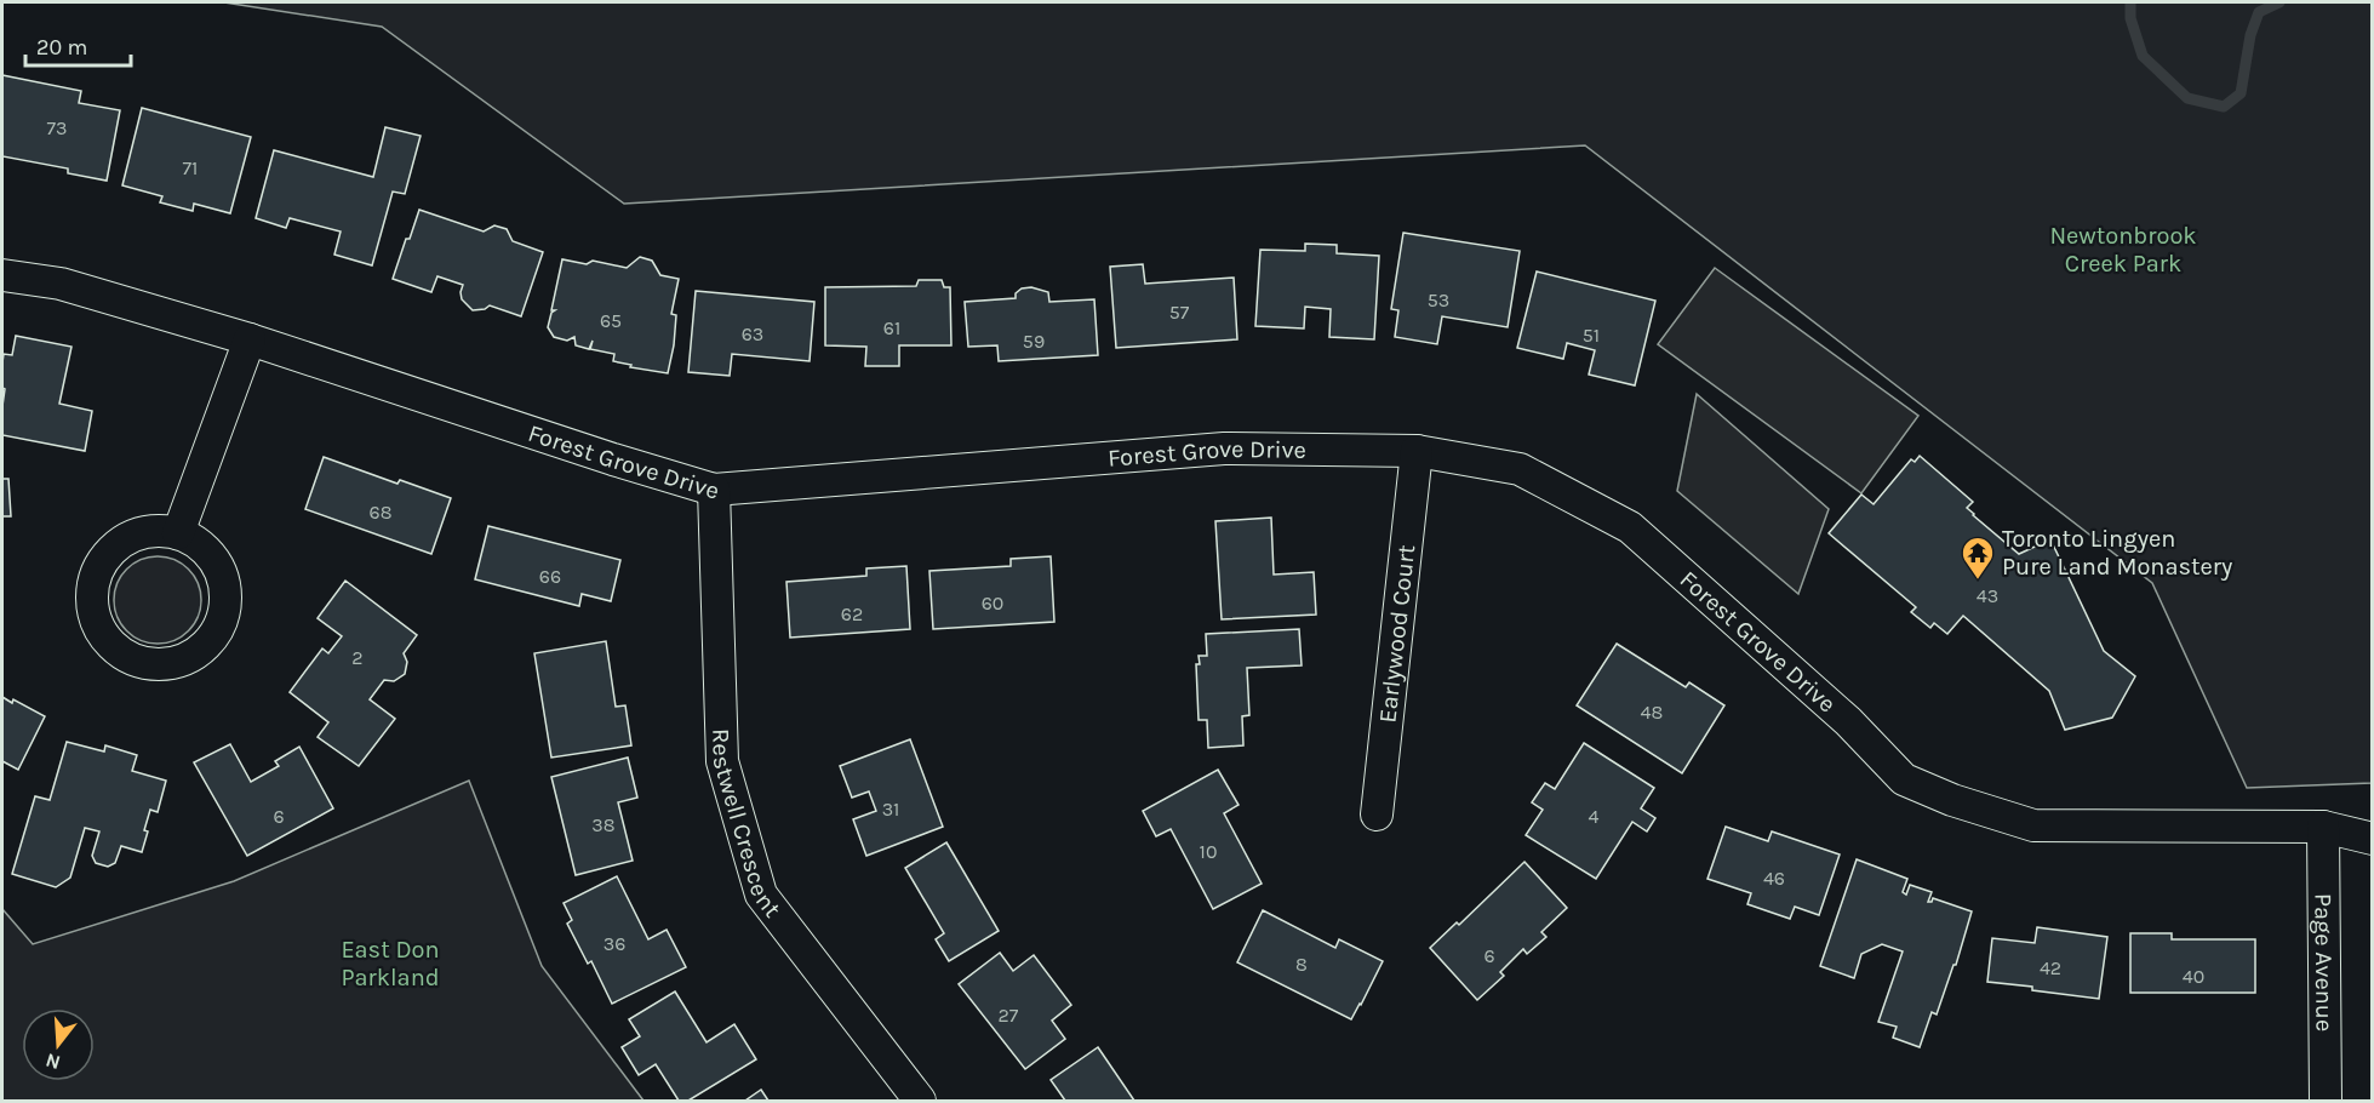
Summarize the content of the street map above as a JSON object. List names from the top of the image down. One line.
{"streets":{"street":["Forest Grove Drive","Earlywood Court","Restwell Crescent","Page Avenue"]},"crossings":[["Forest Grove Drive","Earlywood Court"],["Forest Grove Drive","Restwell Crescent"],["Forest Grove Drive","Page Avenue"]],"parks":["Newtonbrook Creek Park","East Don Parkland"],"places":{"temple":["Toronto Lingyen Pure Land Monastery"]},"house_numbers":["73","71","53","57","65","61","63","51","59","68","66","43","60","62","2","48","31","6","4","38","10","46","36","6","8","42","40","27"],"scale_bar":"20 m","north":"bottom"}
